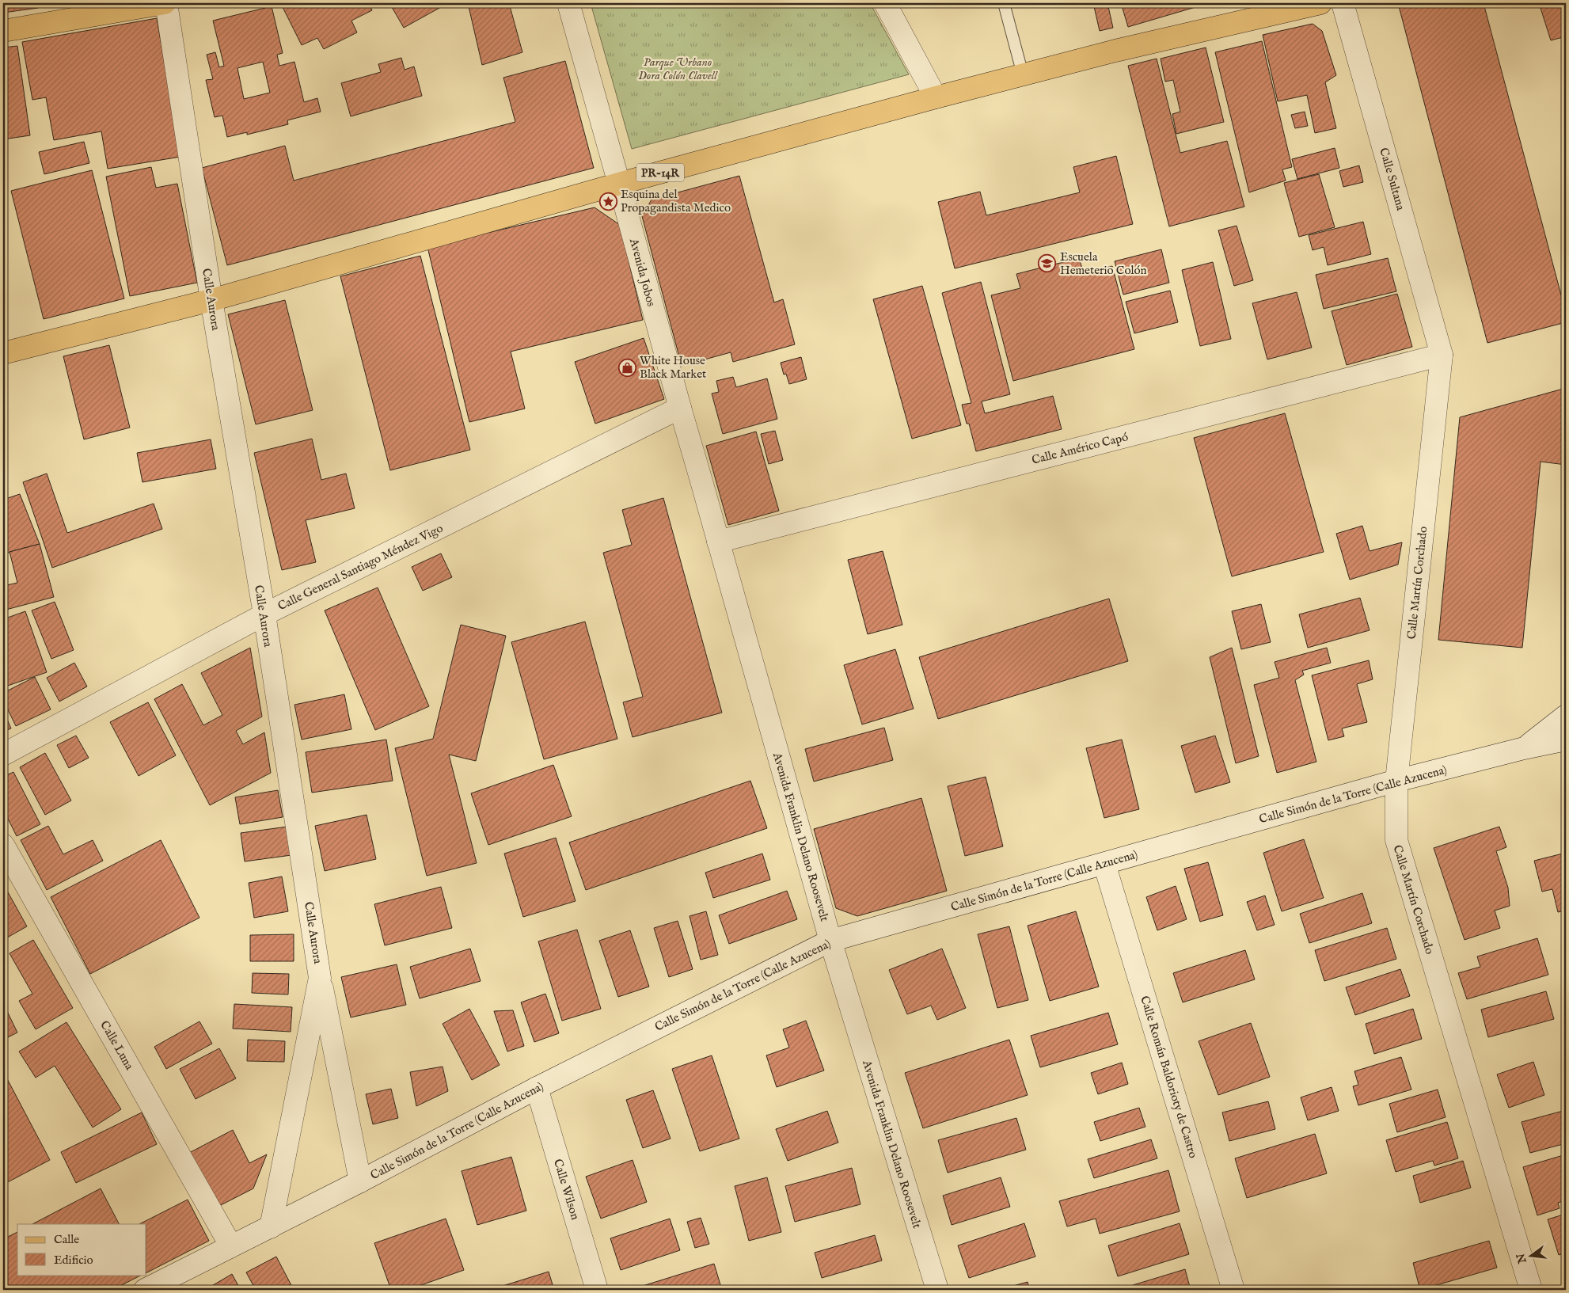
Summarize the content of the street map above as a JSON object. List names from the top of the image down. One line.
{"streets":{"main road":["PR-14R"],"street":["Calle Sultana","Avenida Jobos","Calle Aurora","Calle Américo Capó","Calle General Santiago Méndez Vigo","Calle Martín Corchado","Calle Simón de la Torre (Calle Azucena)","Avenida Franklin Delano Roosevelt","Calle Luna","Calle Román Baldorioty de Castro","Calle Wilson"]},"crossings":[["PR-14R","Avenida Jobos"],["PR-14R","Calle Aurora"],["Calle Sultana","Calle Américo Capó"],["Calle Sultana","Calle Martín Corchado"],["Avenida Jobos","Calle Américo Capó"],["Avenida Jobos","Calle General Santiago Méndez Vigo"],["Avenida Jobos","Avenida Franklin Delano Roosevelt"],["Calle Aurora","Calle General Santiago Méndez Vigo"],["Calle Aurora","Calle Simón de la Torre (Calle Azucena)"],["Calle Américo Capó","Calle Martín Corchado"],["Calle Américo Capó","Avenida Franklin Delano Roosevelt"],["Calle Martín Corchado","Calle Simón de la Torre (Calle Azucena)"],["Calle Simón de la Torre (Calle Azucena)","Avenida Franklin Delano Roosevelt"],["Calle Simón de la Torre (Calle Azucena)","Calle Luna"],["Calle Simón de la Torre (Calle Azucena)","Calle Román Baldorioty de Castro"],["Calle Simón de la Torre (Calle Azucena)","Calle Wilson"]],"parks":["Parque Urbano Dora Colón Clavell"],"places":{"place":["Esquina del Propagandista Medico"],"school or university":["Escuela Hemeterio Colón"],"shop":["White House Black Market"]},"legend":["Calle","Edificio"],"north":"left"}
